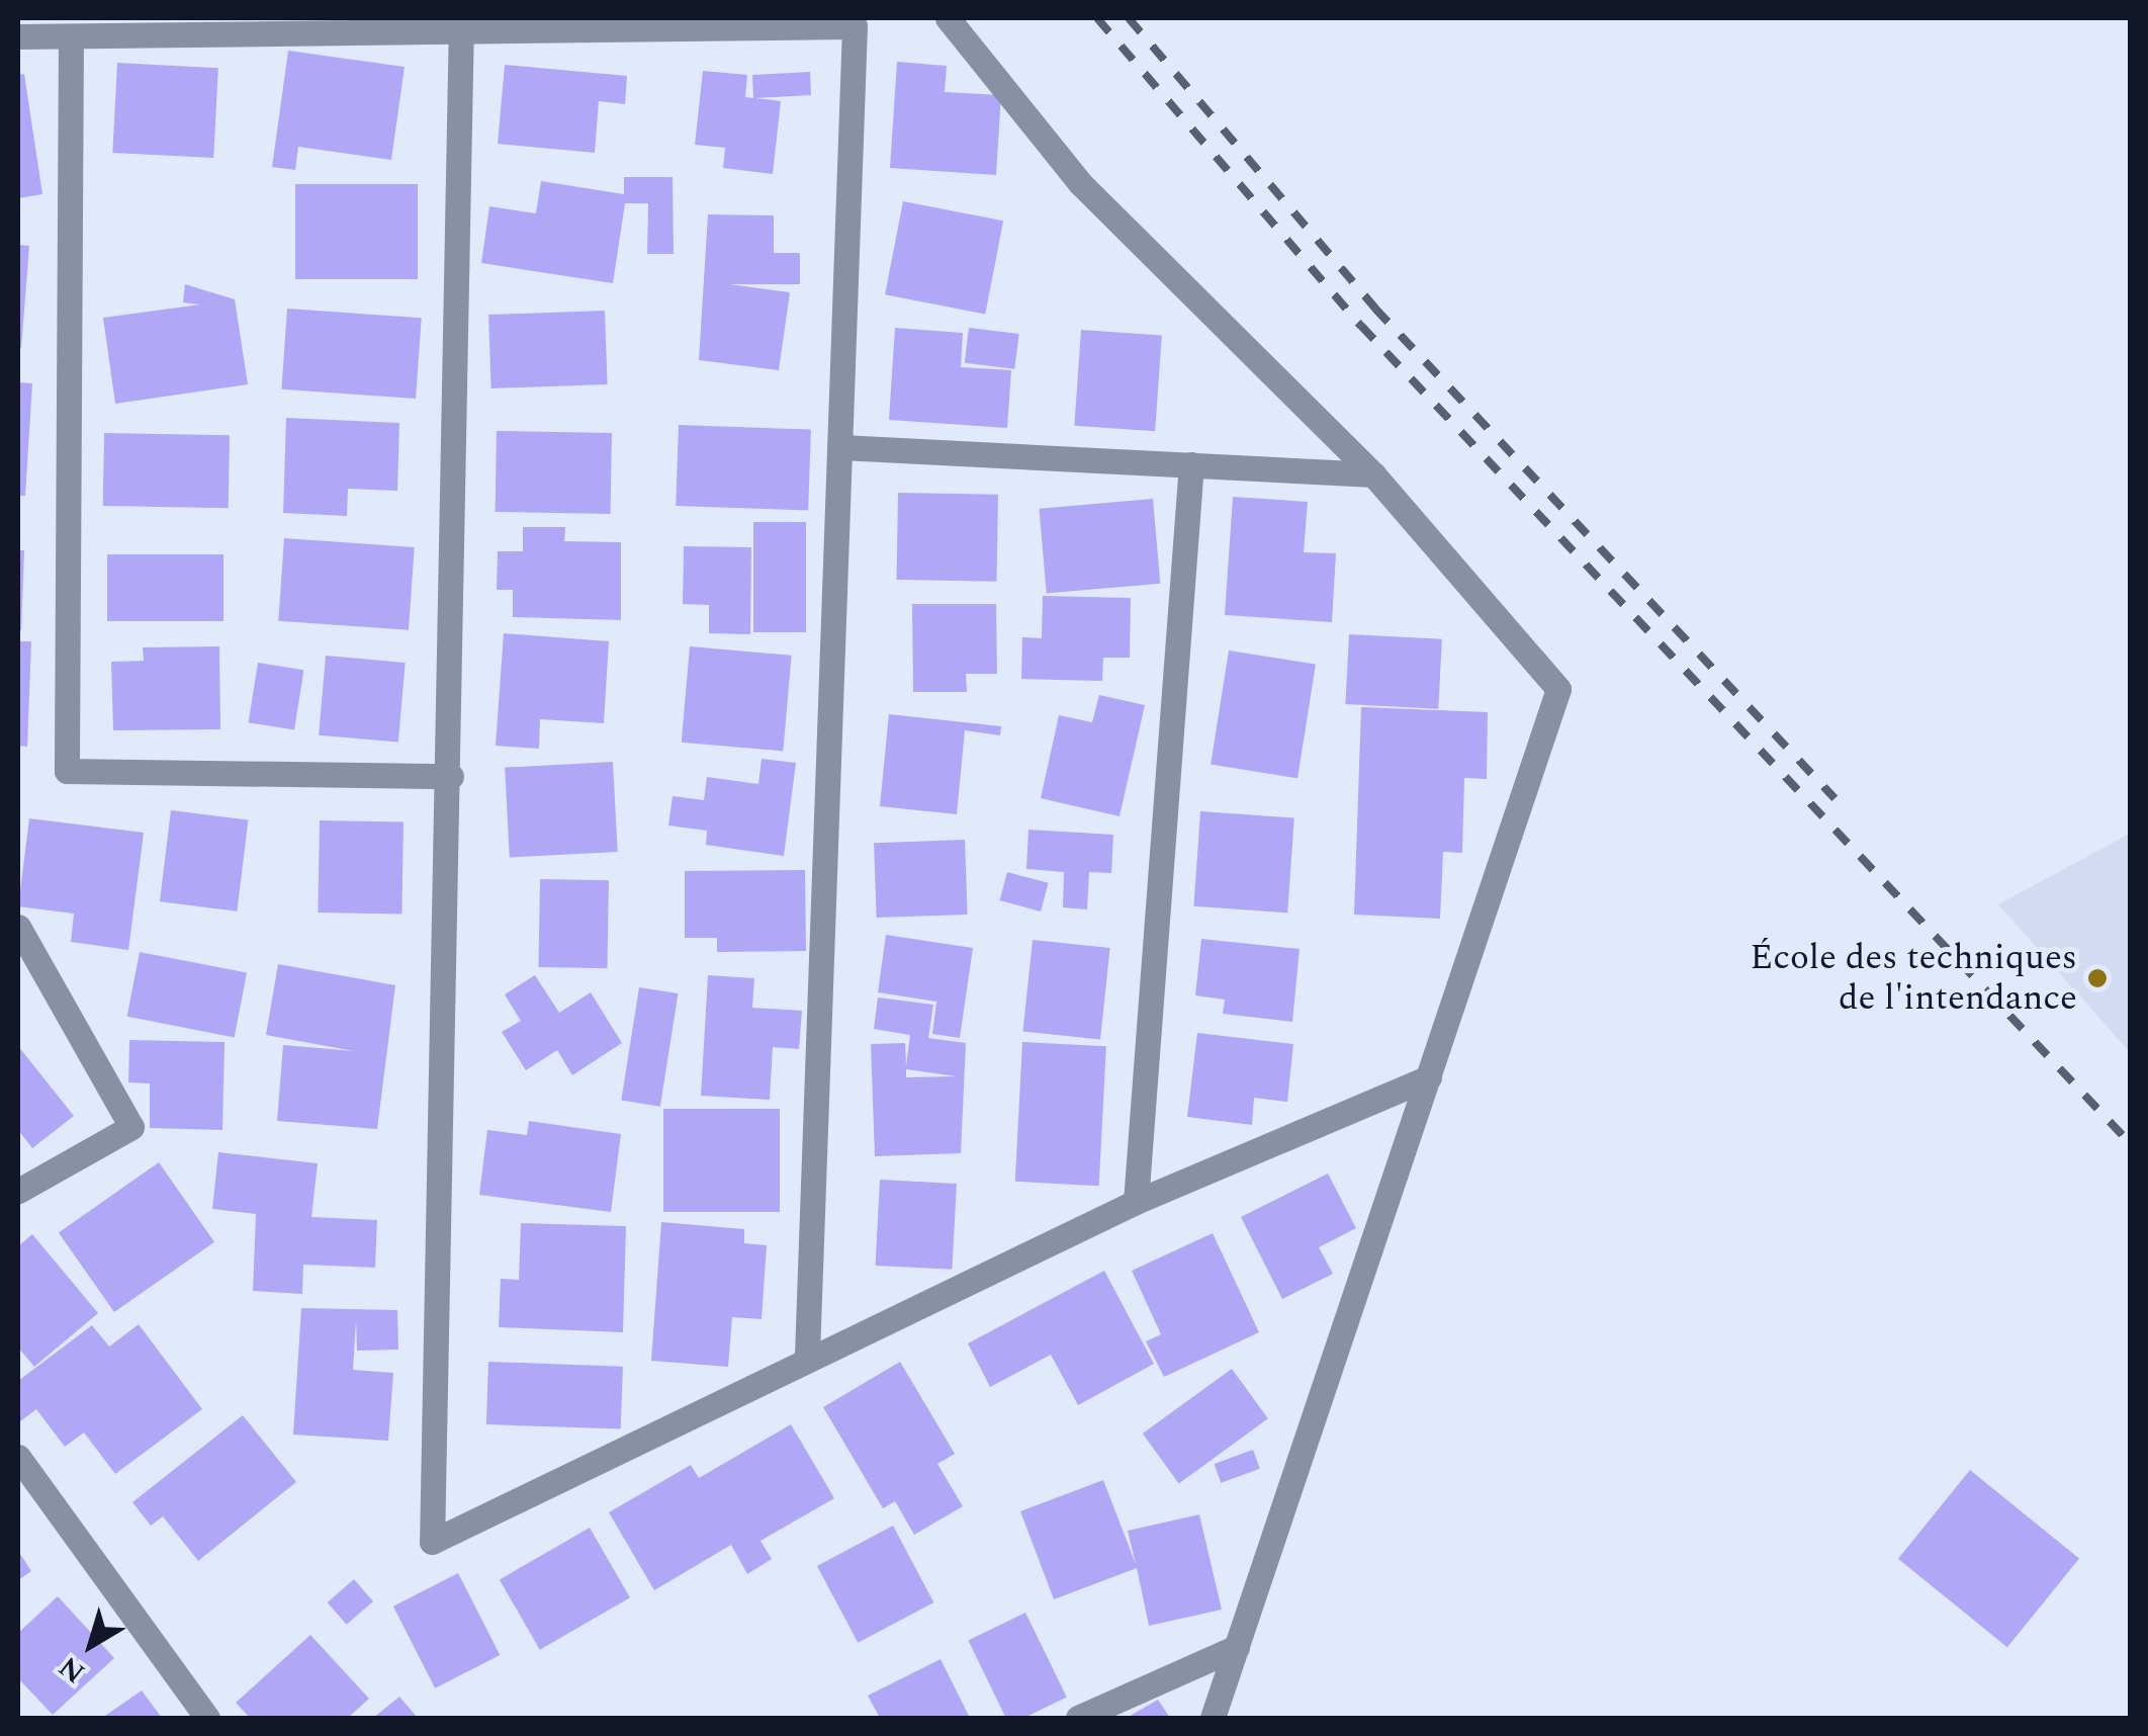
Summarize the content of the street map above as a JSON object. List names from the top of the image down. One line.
{"places":["École des techniques de l'intendance"],"north":"bottom left"}
